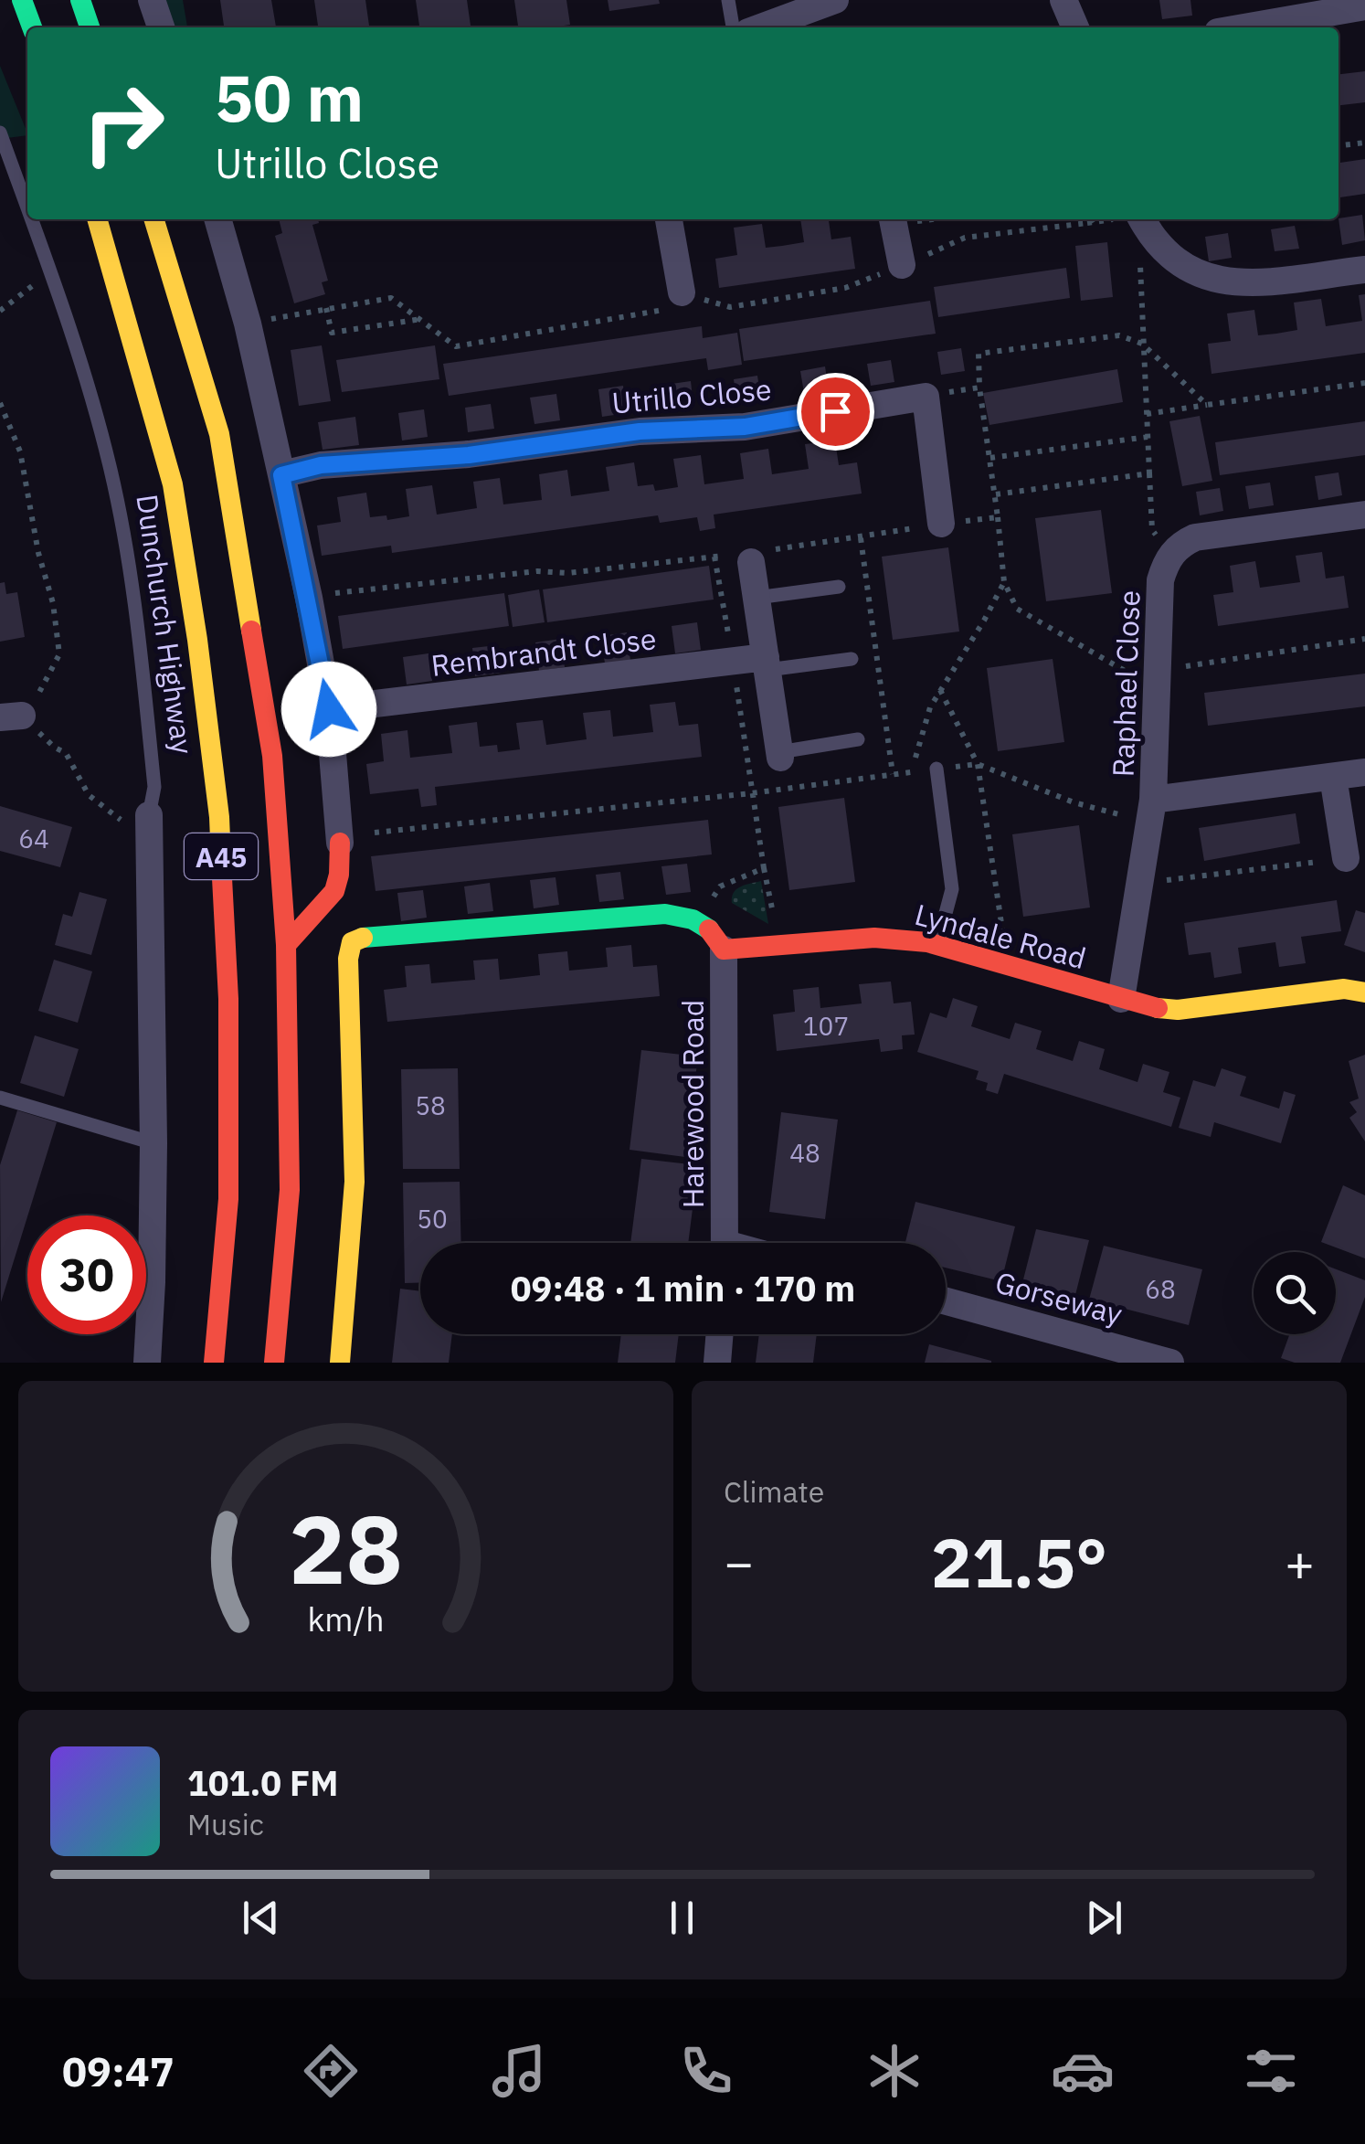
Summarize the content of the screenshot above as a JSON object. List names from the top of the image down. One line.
{"streets":{"main road":["Dunchurch Highway","A45","Lyndale Road"],"street":["Utrillo Close","Rembrandt Close","Raphael Close","Harewood Road","Gorseway"]},"crossings":[["Raphael Close","Lyndale Road"],["Lyndale Road","Harewood Road"]],"house_numbers":["64","107","58","48","50","68"],"page":{"turn":["50 m","Utrillo Close"],"limit":"30","trip":"09:48 · 1 min · 170 m","tile":"Climate","heat":["−","21.5°","+"],"song":["101.0 FM","Music"],"tabs":"09:47","gauge":["28","km/h"]}}
